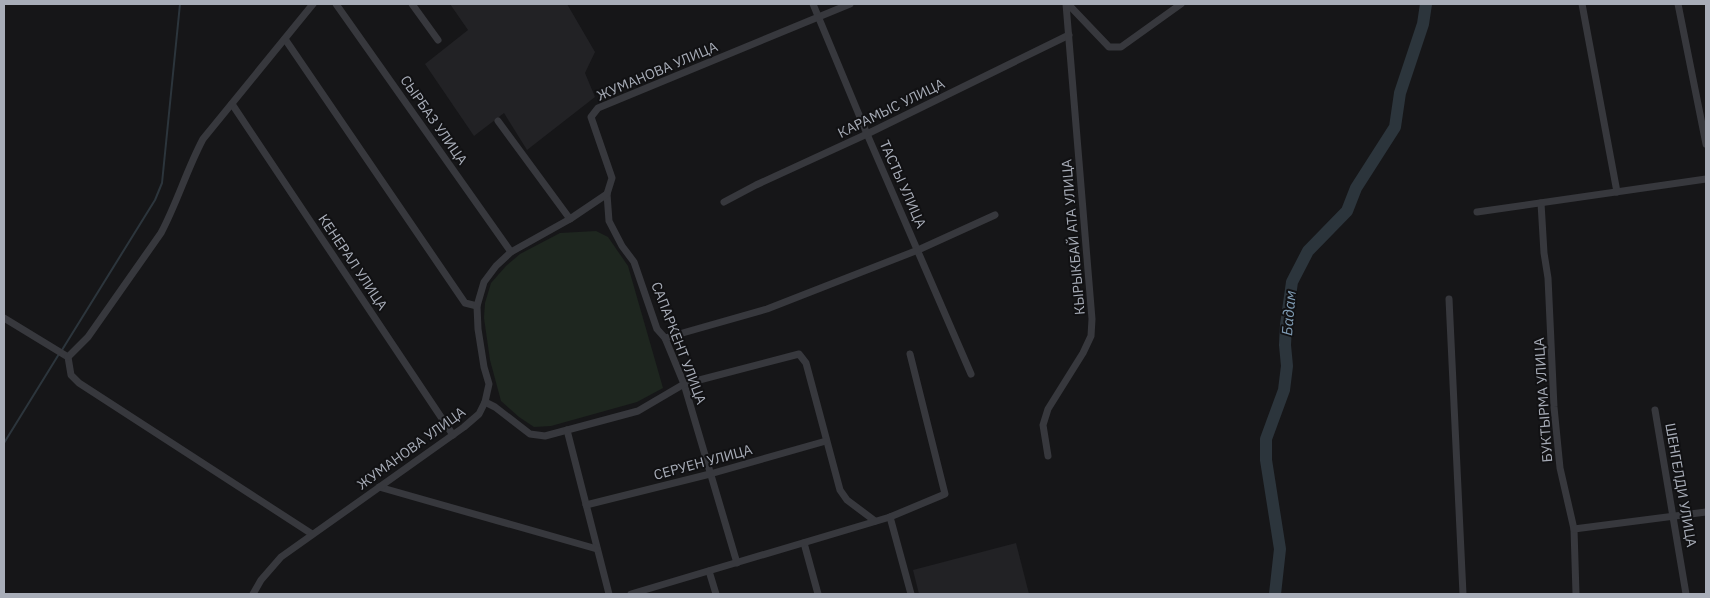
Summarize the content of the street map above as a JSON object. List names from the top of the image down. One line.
{"streets":{"street":["ЖУМАНОВА УЛИЦА","КАРАМЫС УЛИЦА","СЫРБАЗ УЛИЦА","ТАСТЫ УЛИЦА","КЫРЫКБАЙ АТА УЛИЦА","КЕНЕРАЛ УЛИЦА","САПАРКЕНТ УЛИЦА","БУКТЫРМА УЛИЦА","СЕРУЕН УЛИЦА","ШЕНГЕЛДИ УЛИЦА"]},"crossings":[["ЖУМАНОВА УЛИЦА","ТАСТЫ УЛИЦА"],["ЖУМАНОВА УЛИЦА","КЕНЕРАЛ УЛИЦА"],["ЖУМАНОВА УЛИЦА","САПАРКЕНТ УЛИЦА"],["КАРАМЫС УЛИЦА","ТАСТЫ УЛИЦА"],["КАРАМЫС УЛИЦА","КЫРЫКБАЙ АТА УЛИЦА"],["САПАРКЕНТ УЛИЦА","СЕРУЕН УЛИЦА"]],"water":["Бадам"]}
